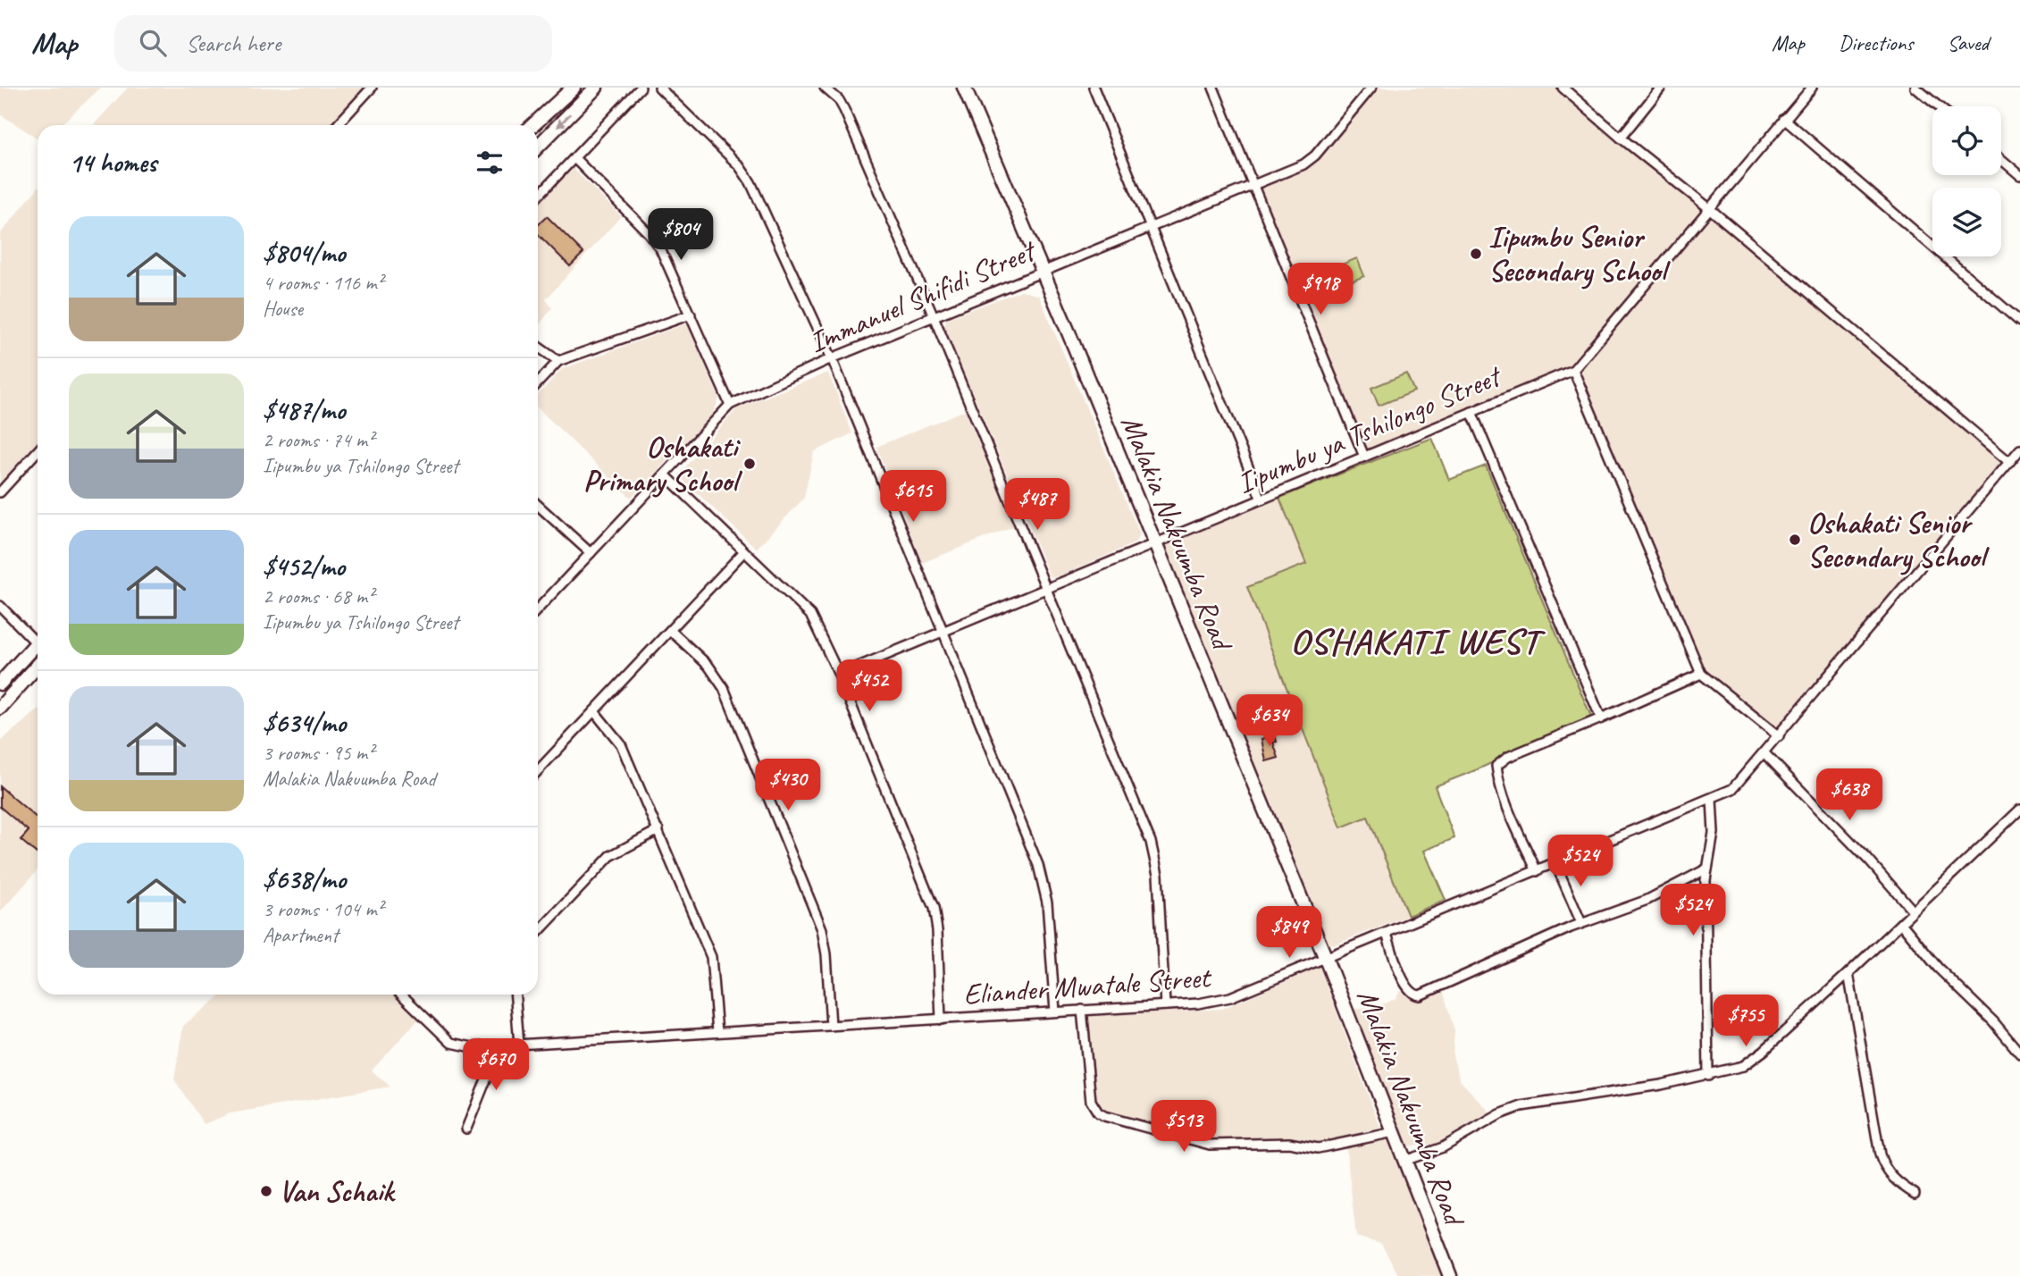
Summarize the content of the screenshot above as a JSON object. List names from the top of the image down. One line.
{"streets":{"main road":["Malakia Nakuumba Road"],"street":["Immanuel Shifidi Street","Iipumbu ya Tshilongo Street","Eliander Mwatale Street"]},"crossings":[["Immanuel Shifidi Street","Malakia Nakuumba Road"],["Iipumbu ya Tshilongo Street","Malakia Nakuumba Road"],["Malakia Nakuumba Road","Eliander Mwatale Street"]],"districts":["OSHAKATI WEST"],"places":["Iipumbu Senior Secondary School","Oshakati Primary School","Oshakati Senior Secondary School","Van Schaik"],"page":{"header":"Map","search":"Search here","nav":["Map","Directions","Saved"],"heading":"14 homes","list":[{"name":"$804/mo","note":"4 rooms · 116 m² · House"},{"name":"$487/mo","note":"2 rooms · 74 m² · Iipumbu ya Tshilongo Street"},{"name":"$452/mo","note":"2 rooms · 68 m² · Iipumbu ya Tshilongo Street"},{"name":"$634/mo","note":"3 rooms · 95 m² · Malakia Nakuumba Road"},{"name":"$638/mo","note":"3 rooms · 104 m² · Apartment"}],"price":["$804","$918","$615","$487","$452","$634","$430","$638","$524","$524","$849","$755","$670","$513"]}}
